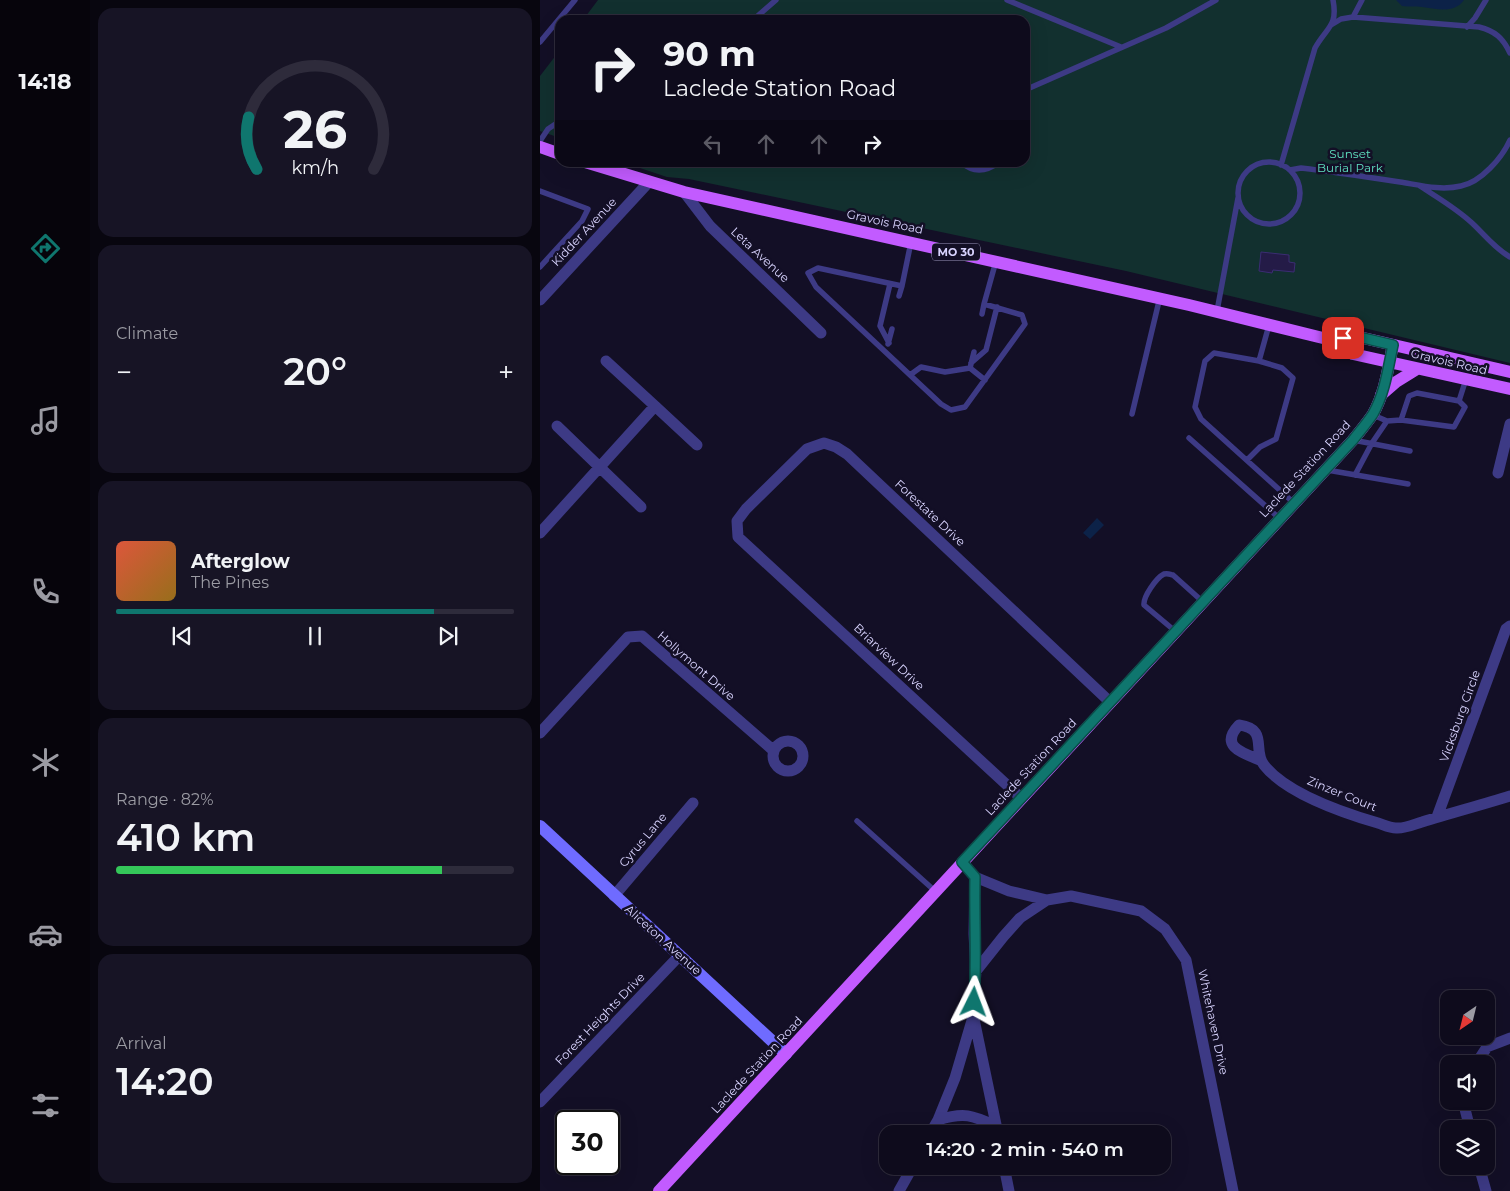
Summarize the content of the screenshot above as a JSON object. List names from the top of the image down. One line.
{"streets":{"main road":["Gravois Road","MO 30","Laclede Station Road"],"street":["Kidder Avenue","Leta Avenue","Forestate Drive","Briarview Drive","Hollymont Drive","Vicksburg Circle","Zinzer Court","Cyrus Lane","Aliceton Avenue","Forest Heights Drive","Whitehaven Drive"]},"crossings":[["Gravois Road","Kidder Avenue"],["Gravois Road","Leta Avenue"],["Gravois Road","Laclede Station Road"],["Laclede Station Road","Forestate Drive"],["Laclede Station Road","Briarview Drive"],["Laclede Station Road","Aliceton Avenue"],["Laclede Station Road","Whitehaven Drive"],["Forestate Drive","Briarview Drive"],["Vicksburg Circle","Zinzer Court"],["Cyrus Lane","Aliceton Avenue"],["Aliceton Avenue","Forest Heights Drive"]],"parks":["Sunset Burial Park"],"north":"bottom left","page":{"tabs":"14:18","turn":["90 m","Laclede Station Road"],"tile":["Climate",["Range · 82%","410 km"],["Arrival","14:20"]],"heat":["−","20°","+"],"song":["Afterglow","The Pines"],"limit":"30","trip":"14:20 · 2 min · 540 m","gauge":["26","km/h"]}}
